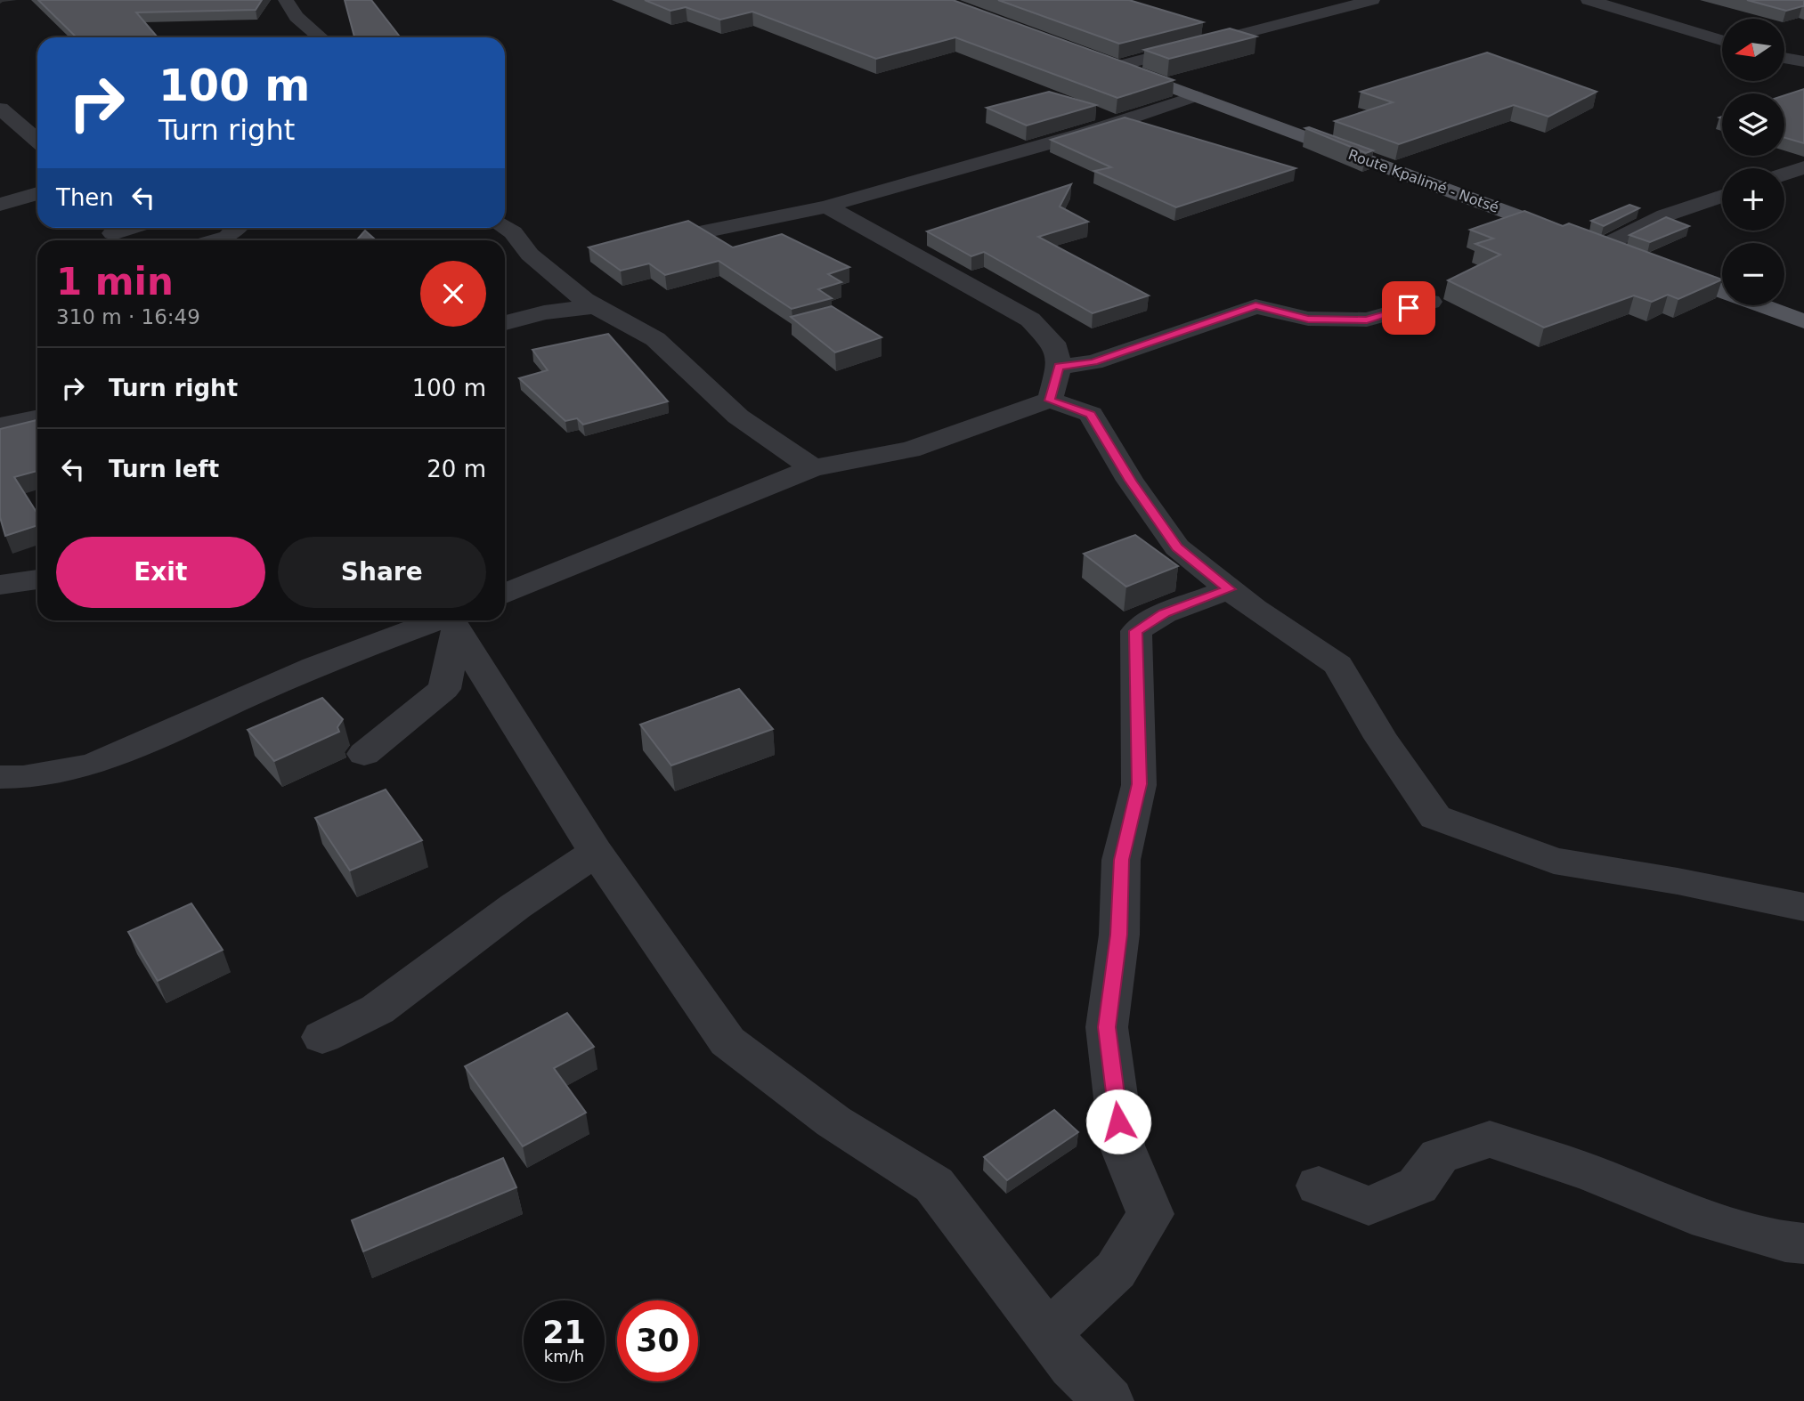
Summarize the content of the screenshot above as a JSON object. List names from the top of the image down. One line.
{"streets":{"main road":["Route Kpalimé - Notsé"]},"north":"left","page":{"map_buttons":["+","−"],"turn":["100 m","Turn right"],"then":"Then","heading":["1 min","310 m · 16:49"],"list":[{"name":"Turn right","value":"100 m"},{"name":"Turn left","value":"20 m"}],"buttons":["Exit","Share"],"speed":"21 km/h","limit":"30"}}
